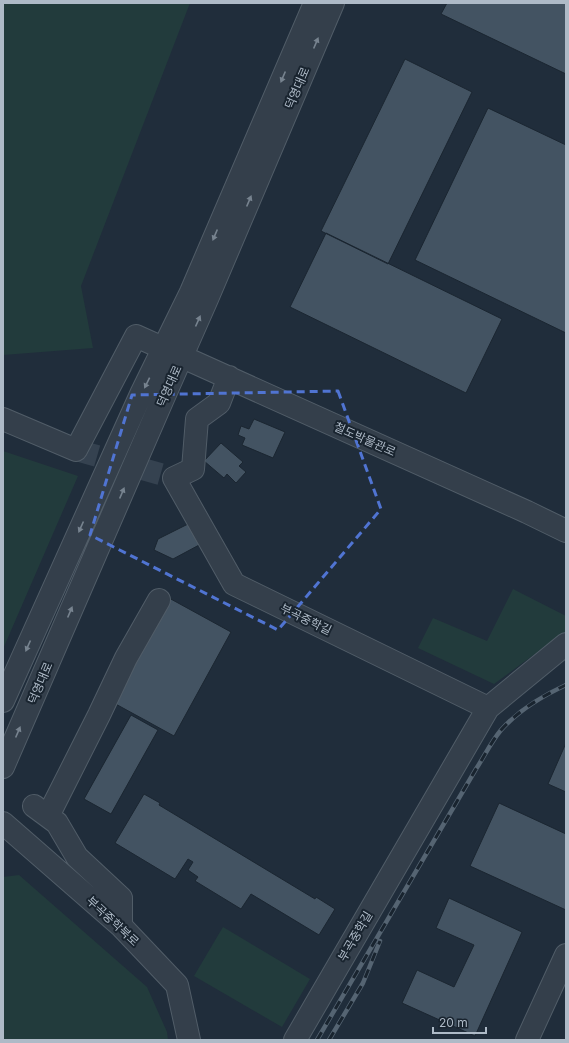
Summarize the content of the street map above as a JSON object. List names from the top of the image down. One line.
{"streets":{"street":["덕영대로","철도박물관로","부곡중학길","부곡중학북로"]},"crossings":[["덕영대로","철도박물관로"],["철도박물관로","부곡중학길"]],"scale_bar":"20 m"}
